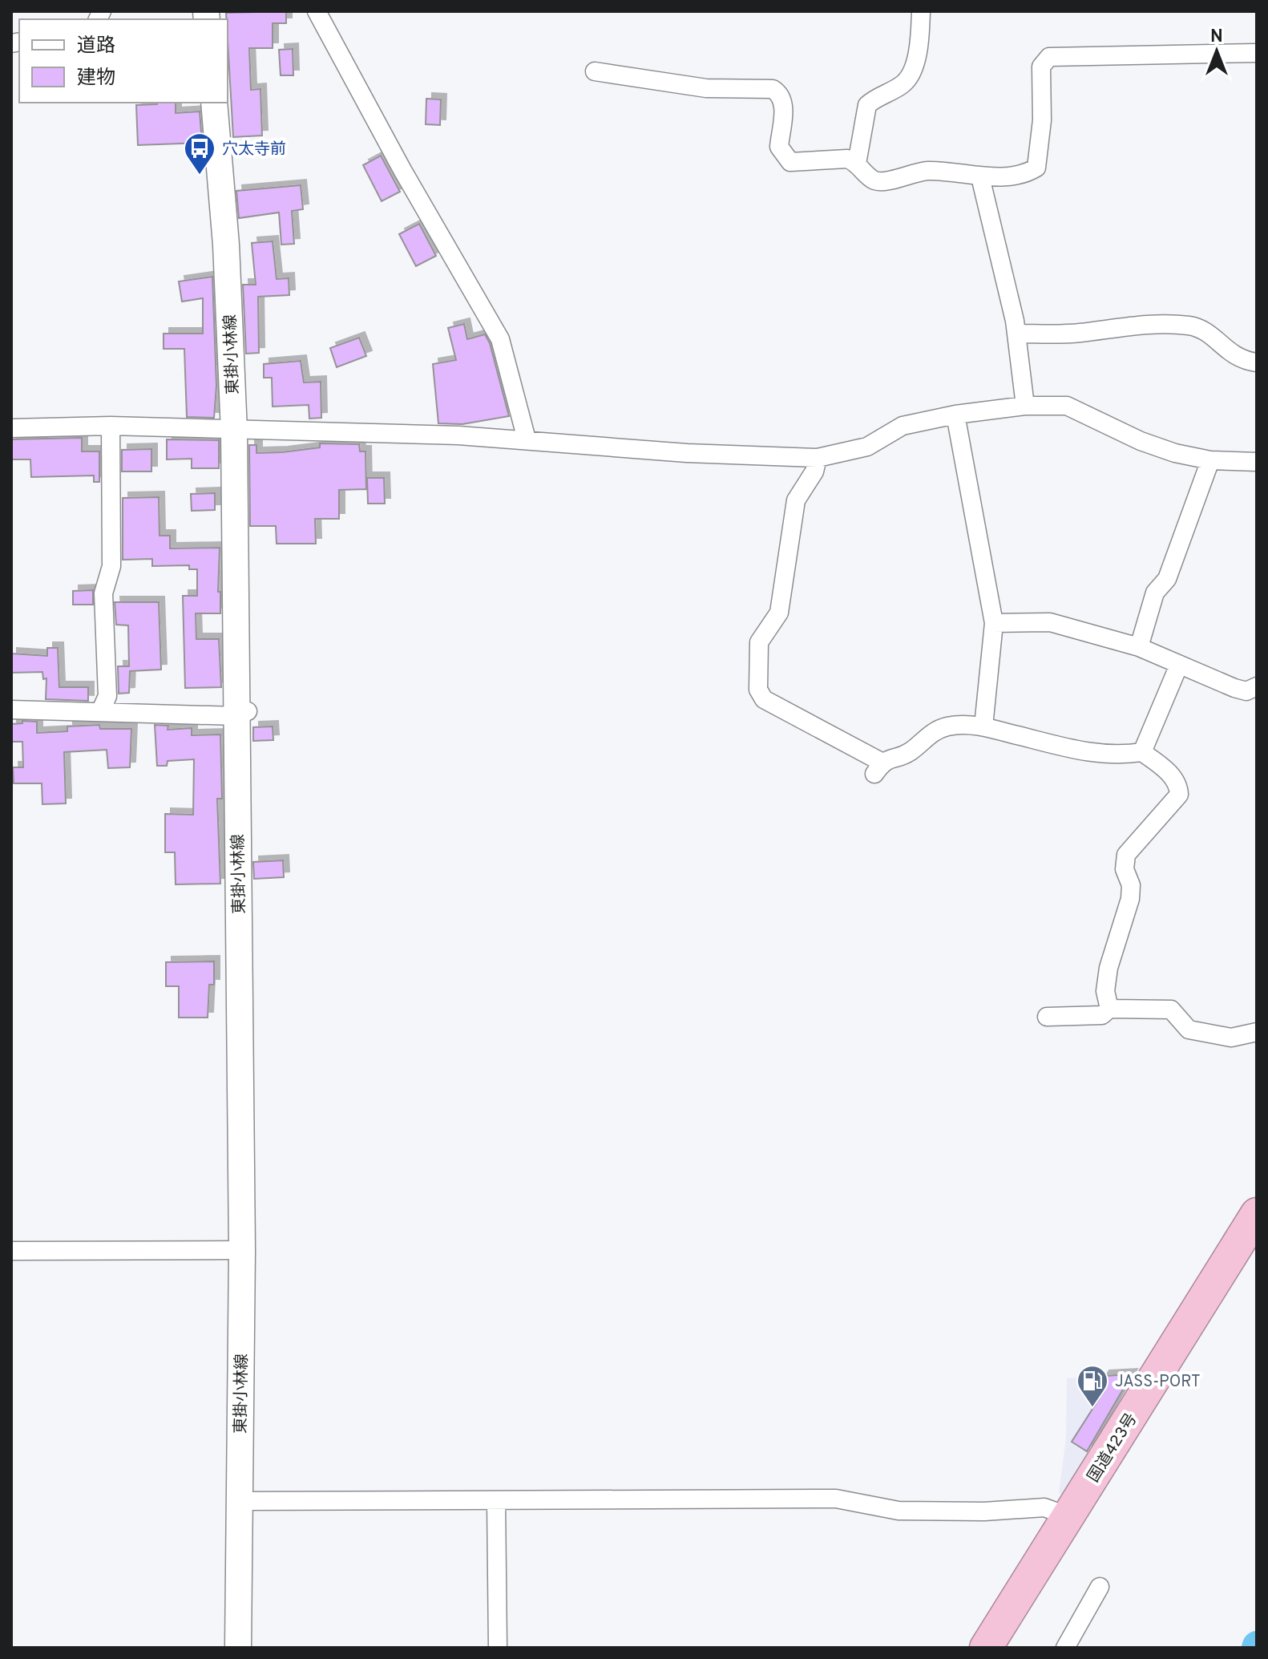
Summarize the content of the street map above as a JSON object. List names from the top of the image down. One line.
{"streets":{"highway":["国道423号"],"main road":["東掛小林線"]},"places":{"bus stop":["穴太寺前"],"fuel station":["JASS-PORT"]},"legend":["道路","建物"],"north":"top"}
